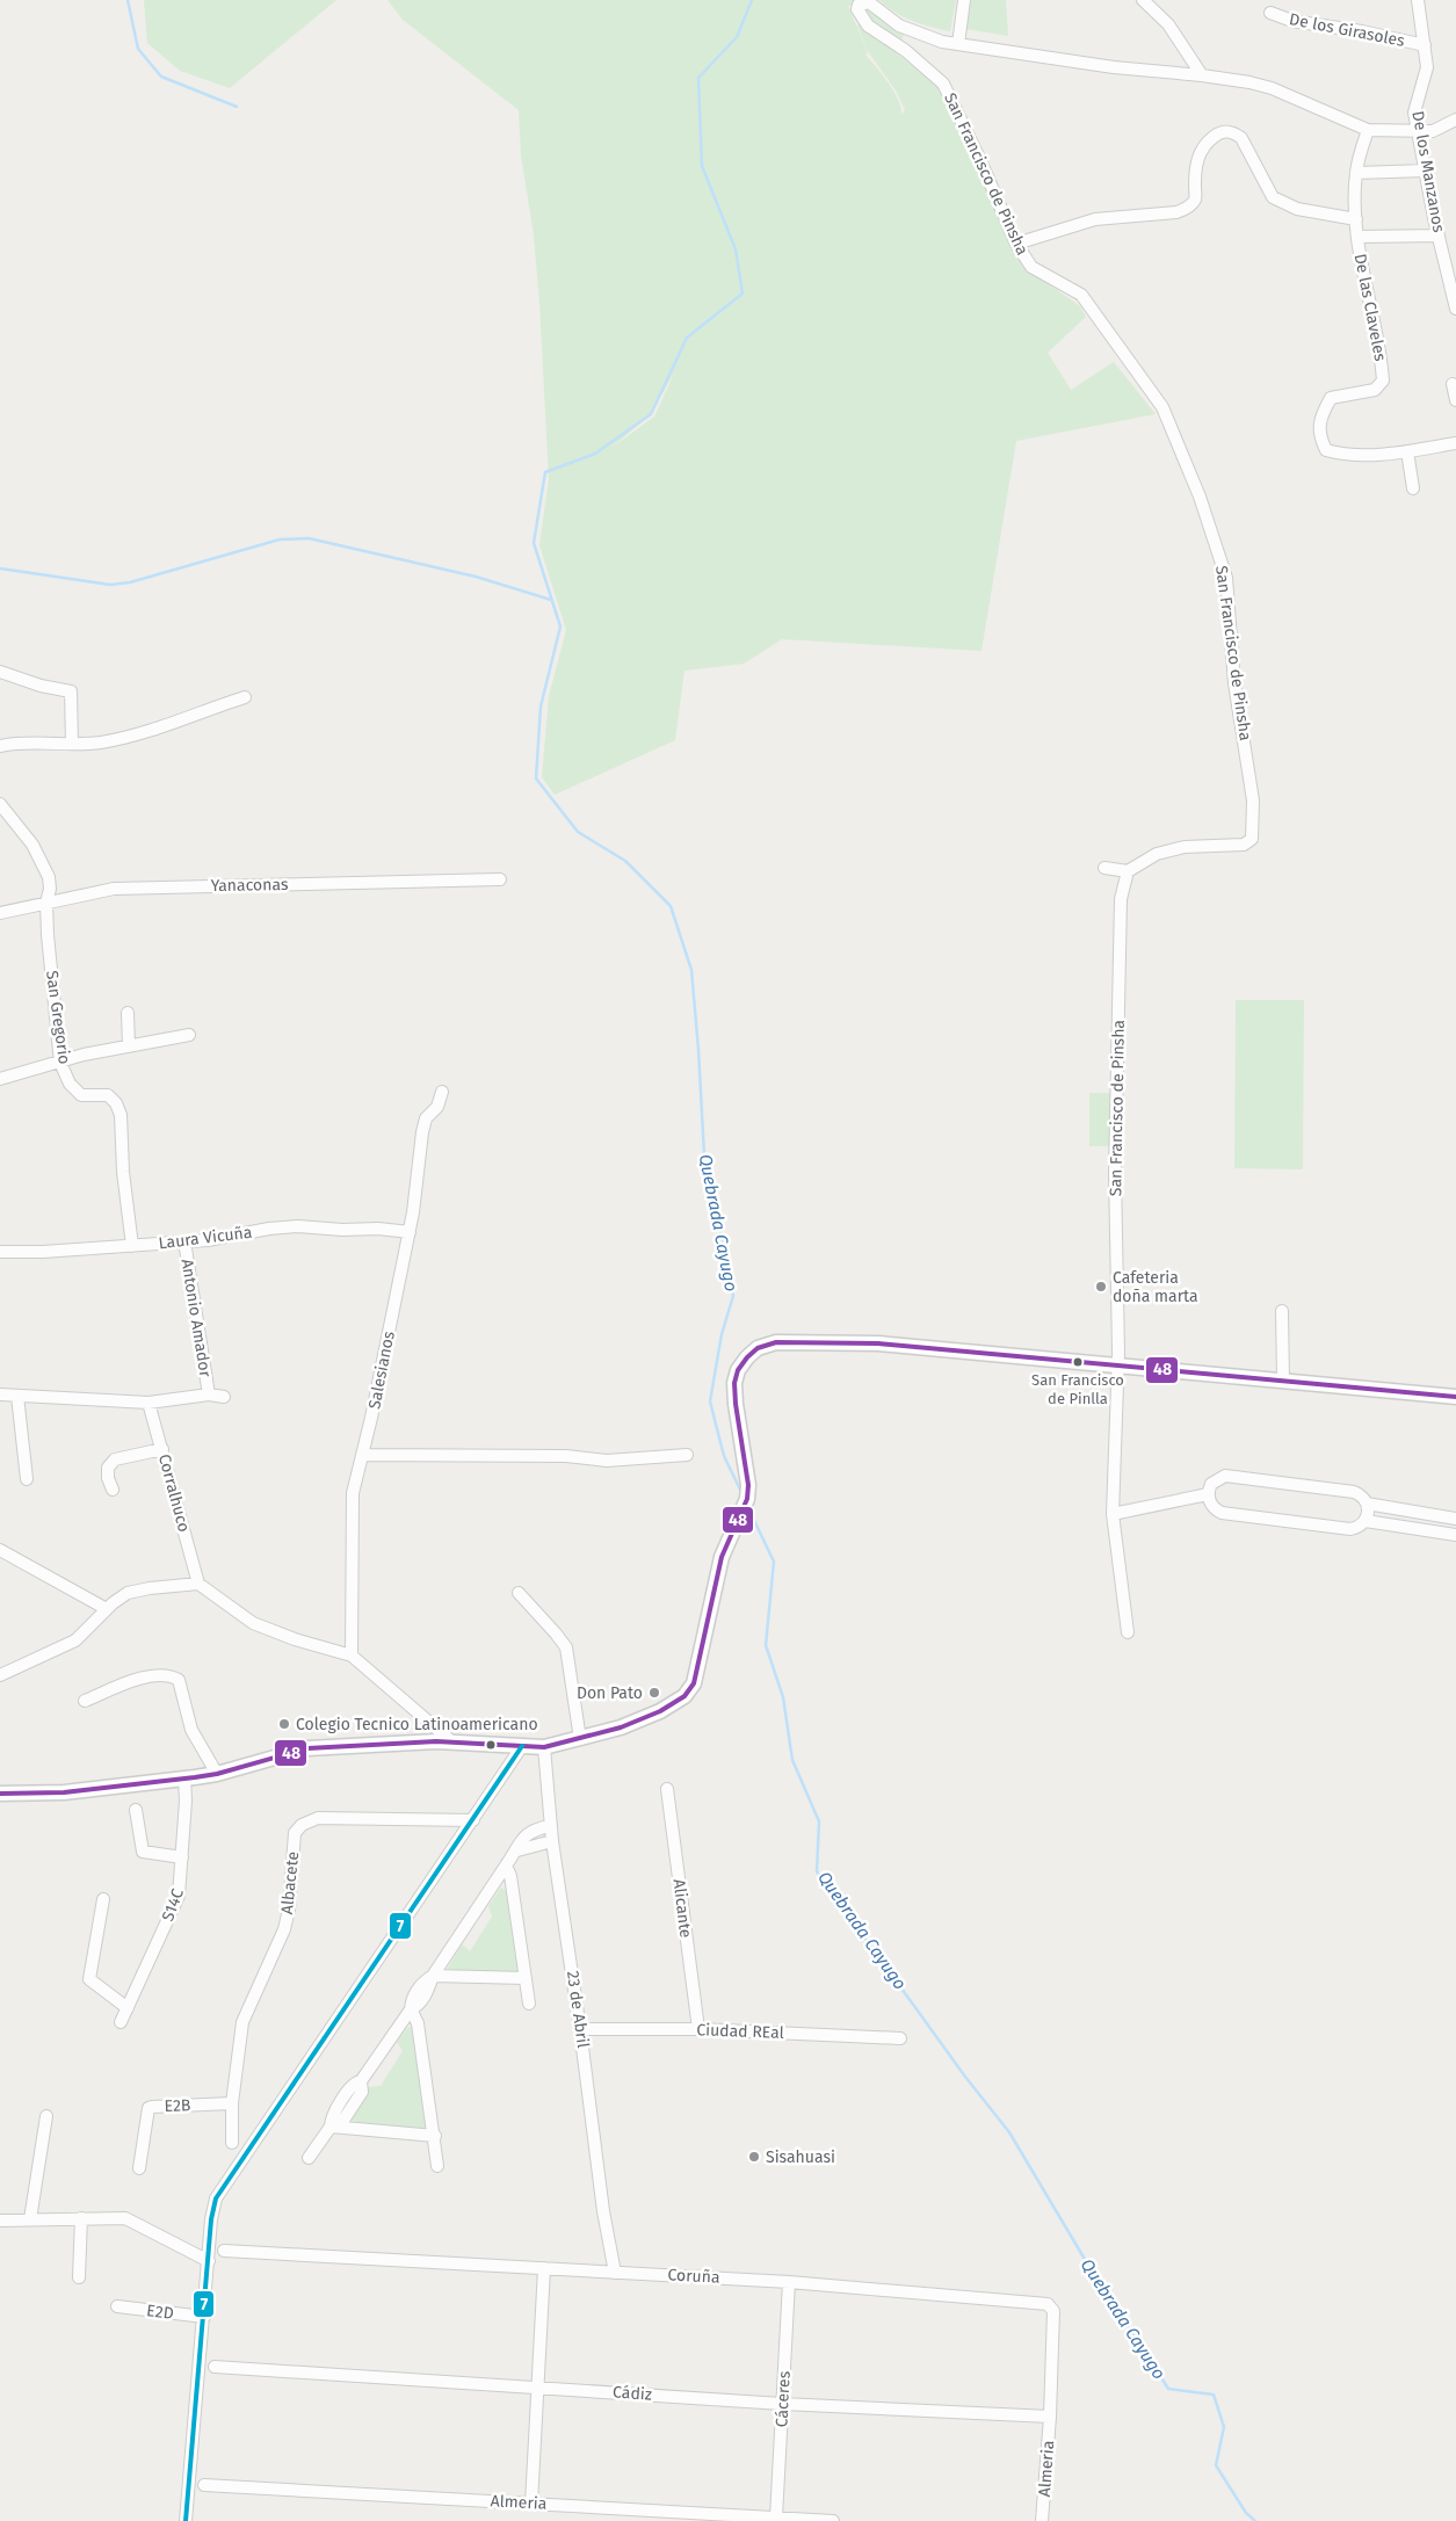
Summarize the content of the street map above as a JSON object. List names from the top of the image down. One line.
{"streets":{"street":["De los Girasoles","De los Manzanos","San Francisco de Pinsha","De las Claveles","Yanaconas","San Gregorio","Laura Vicuña","Antonio Amador","Salesianos","Corralhuco","Albacete","S14C","Alicante","23 de Abril","Ciudad REal","E2B","Coruña","E2D","Cádiz","Cáceres","Almeria"]},"crossings":[["De los Girasoles","De los Manzanos"],["Yanaconas","San Gregorio"],["San Gregorio","Laura Vicuña"],["Laura Vicuña","Antonio Amador"],["Laura Vicuña","Salesianos"],["Albacete","E2B"],["Alicante","Ciudad REal"],["23 de Abril","Ciudad REal"],["23 de Abril","Coruña"],["Coruña","Cádiz"],["Coruña","Cáceres"],["Coruña","Almeria"],["Cádiz","Cáceres"],["Cádiz","Almeria"],["Cáceres","Almeria"]],"water":["Quebrada Cayugo"],"places":["Cafeteria doña marta","San Francisco de Pinlla","Don Pato","Colegio Tecnico Latinoamericano","Sisahuasi"],"lines":["transit line 48","transit line 7"]}
